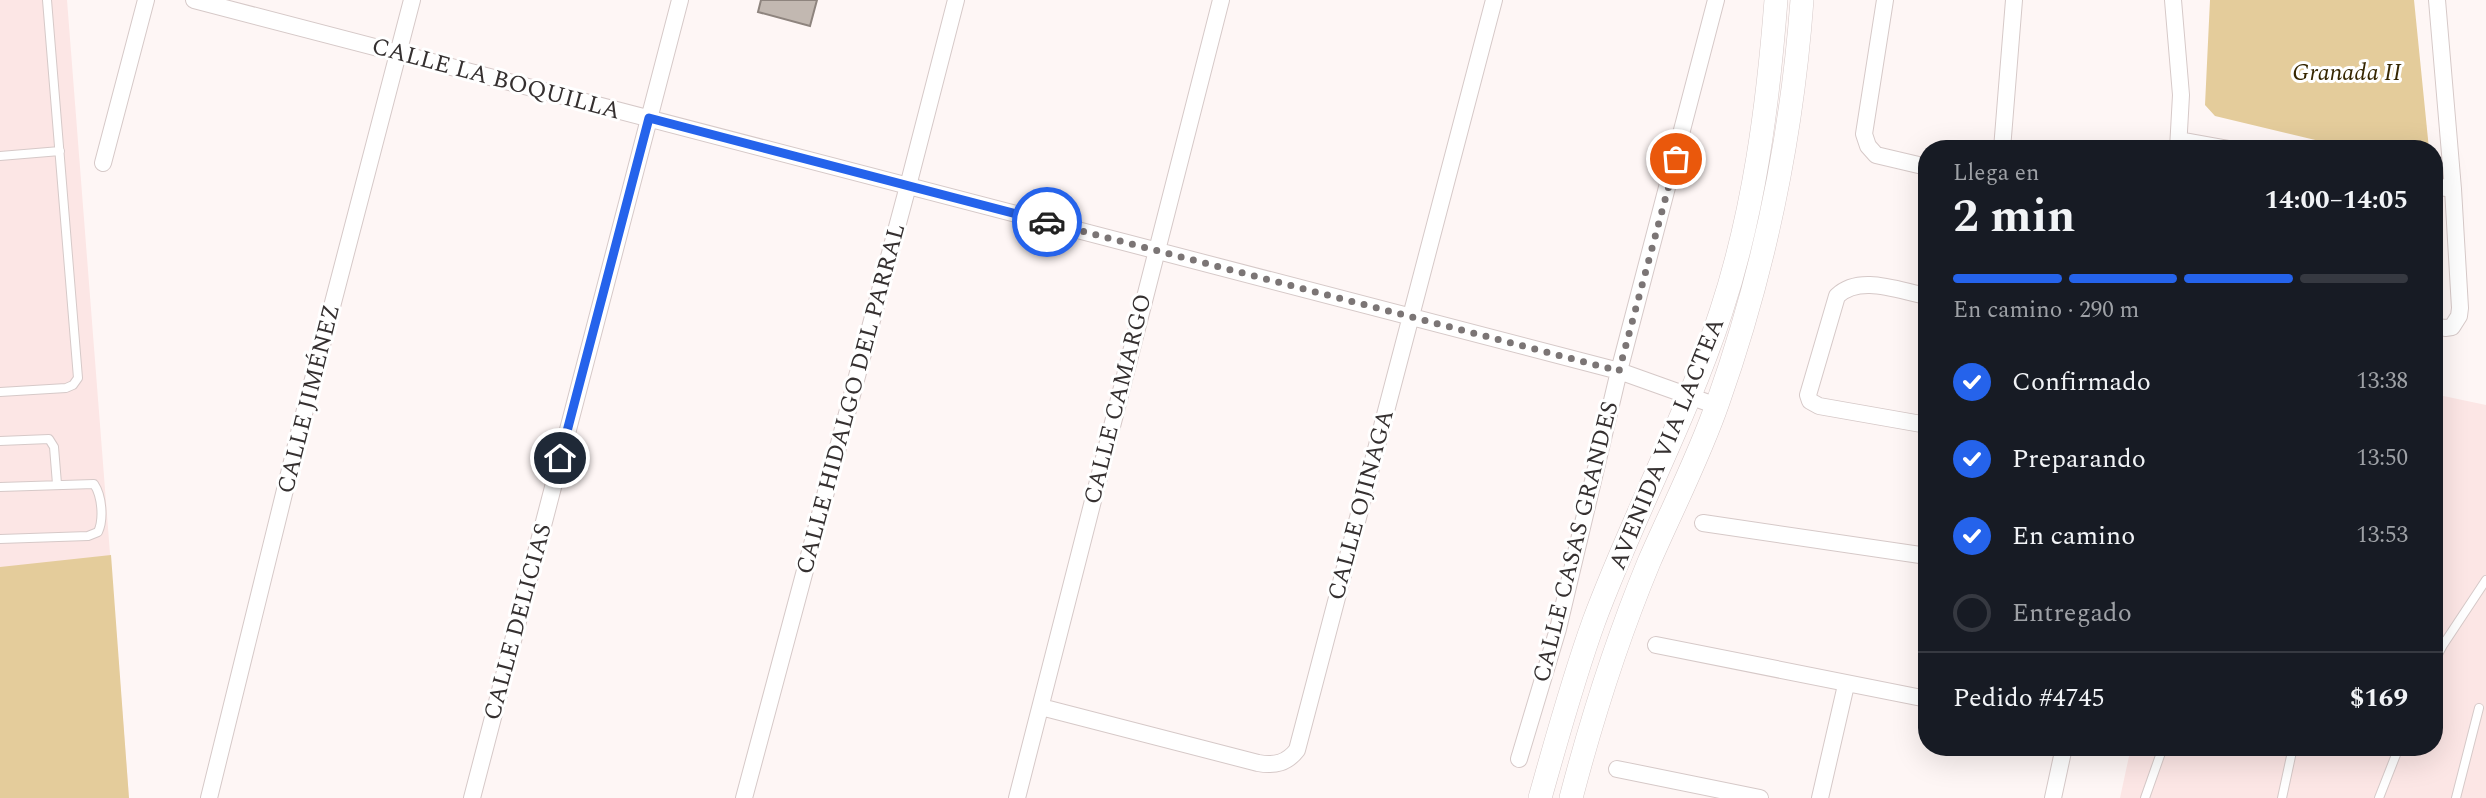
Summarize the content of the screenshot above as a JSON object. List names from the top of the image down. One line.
{"streets":{"main road":["AVENIDA VIA LACTEA"],"street":["CALLE LA BOQUILLA","CALLE JIMÉNEZ","CALLE HIDALGO DEL PARRAL","CALLE CAMARGO","CALLE OJINAGA","CALLE CASAS GRANDES","CALLE DELICIAS"]},"crossings":[["CALLE LA BOQUILLA","CALLE JIMÉNEZ"],["CALLE LA BOQUILLA","CALLE HIDALGO DEL PARRAL"],["CALLE LA BOQUILLA","CALLE CAMARGO"],["CALLE LA BOQUILLA","AVENIDA VIA LACTEA"],["CALLE LA BOQUILLA","CALLE OJINAGA"],["CALLE LA BOQUILLA","CALLE CASAS GRANDES"],["CALLE LA BOQUILLA","CALLE DELICIAS"],["CALLE CAMARGO","CALLE OJINAGA"]],"parks":["Granada II"],"page":{"heading":["2 min","Llega en","14:00–14:05"],"panel":["Pedido #4745","$169"],"bar":"En camino · 290 m","list":[["Confirmado","13:38"],["Preparando","13:50"],["En camino","13:53"],"Entregado"]}}
